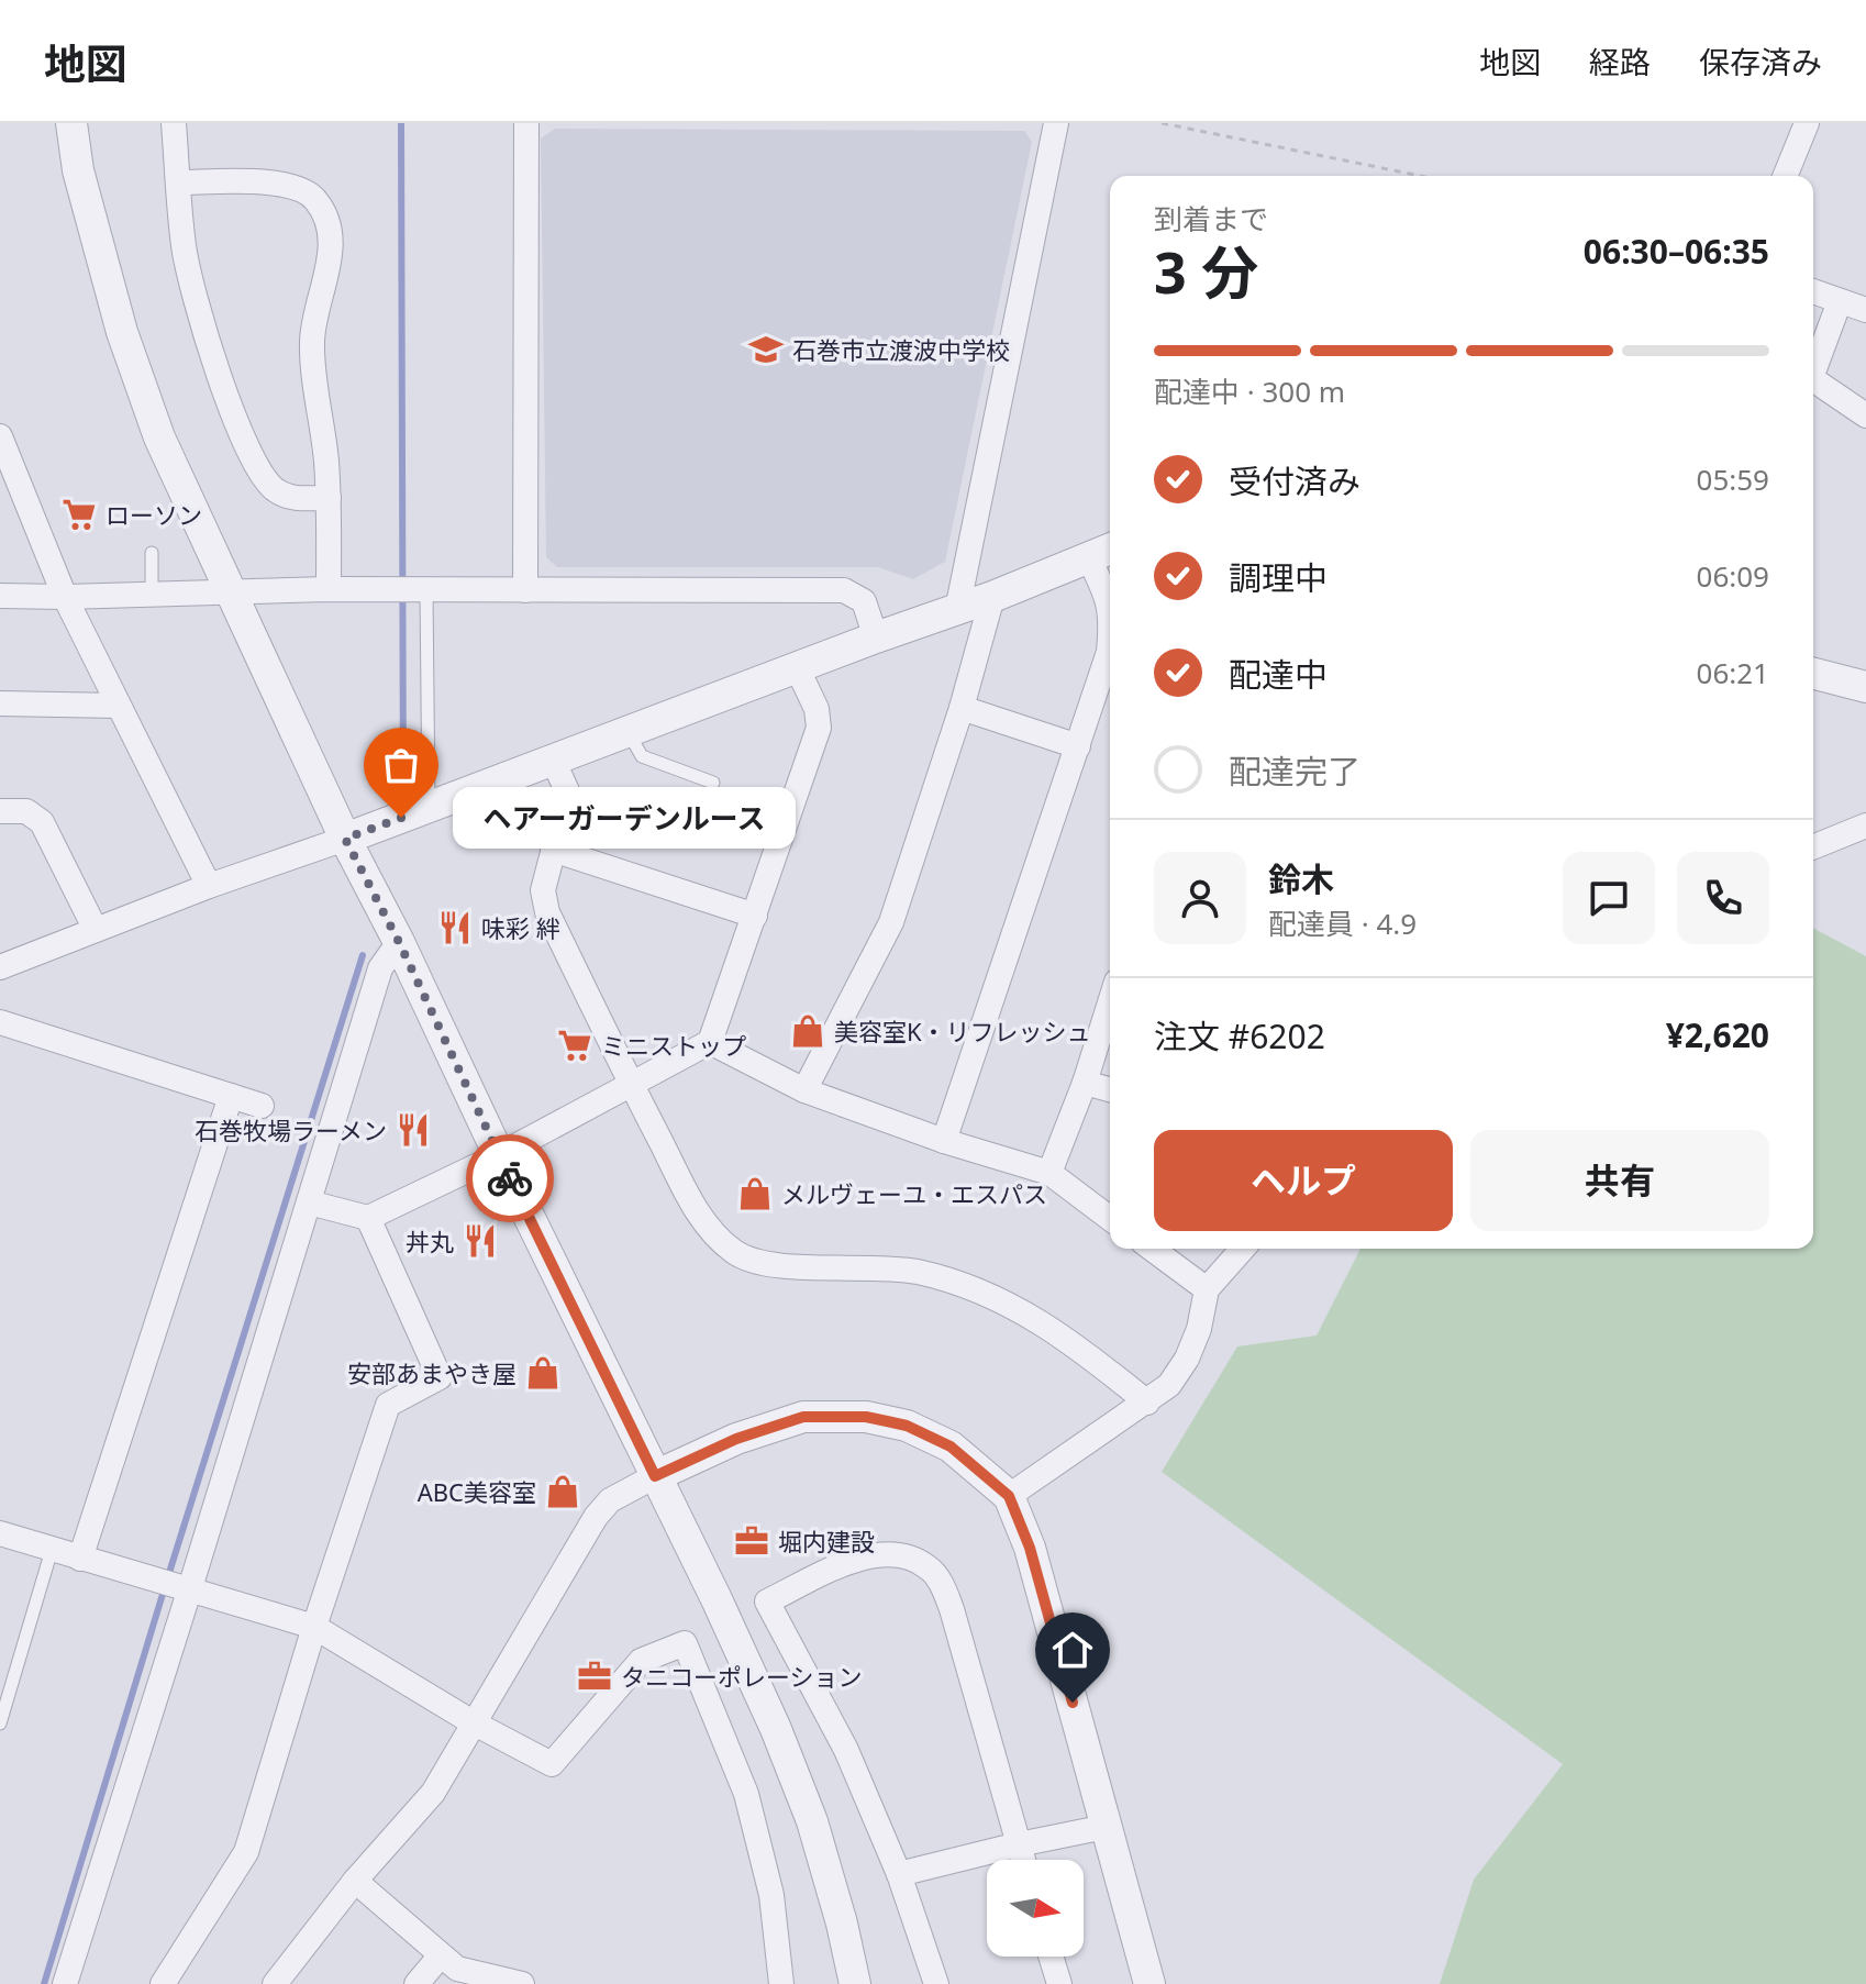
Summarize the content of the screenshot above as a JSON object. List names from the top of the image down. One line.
{"places":{"school or university":["石巻市立渡波中学校"],"supermarket":["ローソン","ミニストップ"],"other":["ヘアーガーデンルース"],"restaurant":["味彩 絆","石巻牧場ラーメン","丼丸"],"shop":["美容室K・リフレッシュ","メルヴェーユ・エスパス","安部あまやき屋","ABC美容室"],"office":["堀内建設","タニコーポレーション"]},"north":"right","page":{"header":"地図","nav":["地図","経路","保存済み"],"heading":["3 分","到着まで","06:30–06:35"],"panel":["鈴木","配達員 · 4.9","注文 #6202","¥2,620"],"bar":"配達中 · 300 m","list":[["受付済み","05:59"],["調理中","06:09"],["配達中","06:21"],"配達完了"],"bubble":"ヘアーガーデンルース","buttons":["ヘルプ","共有"]}}
